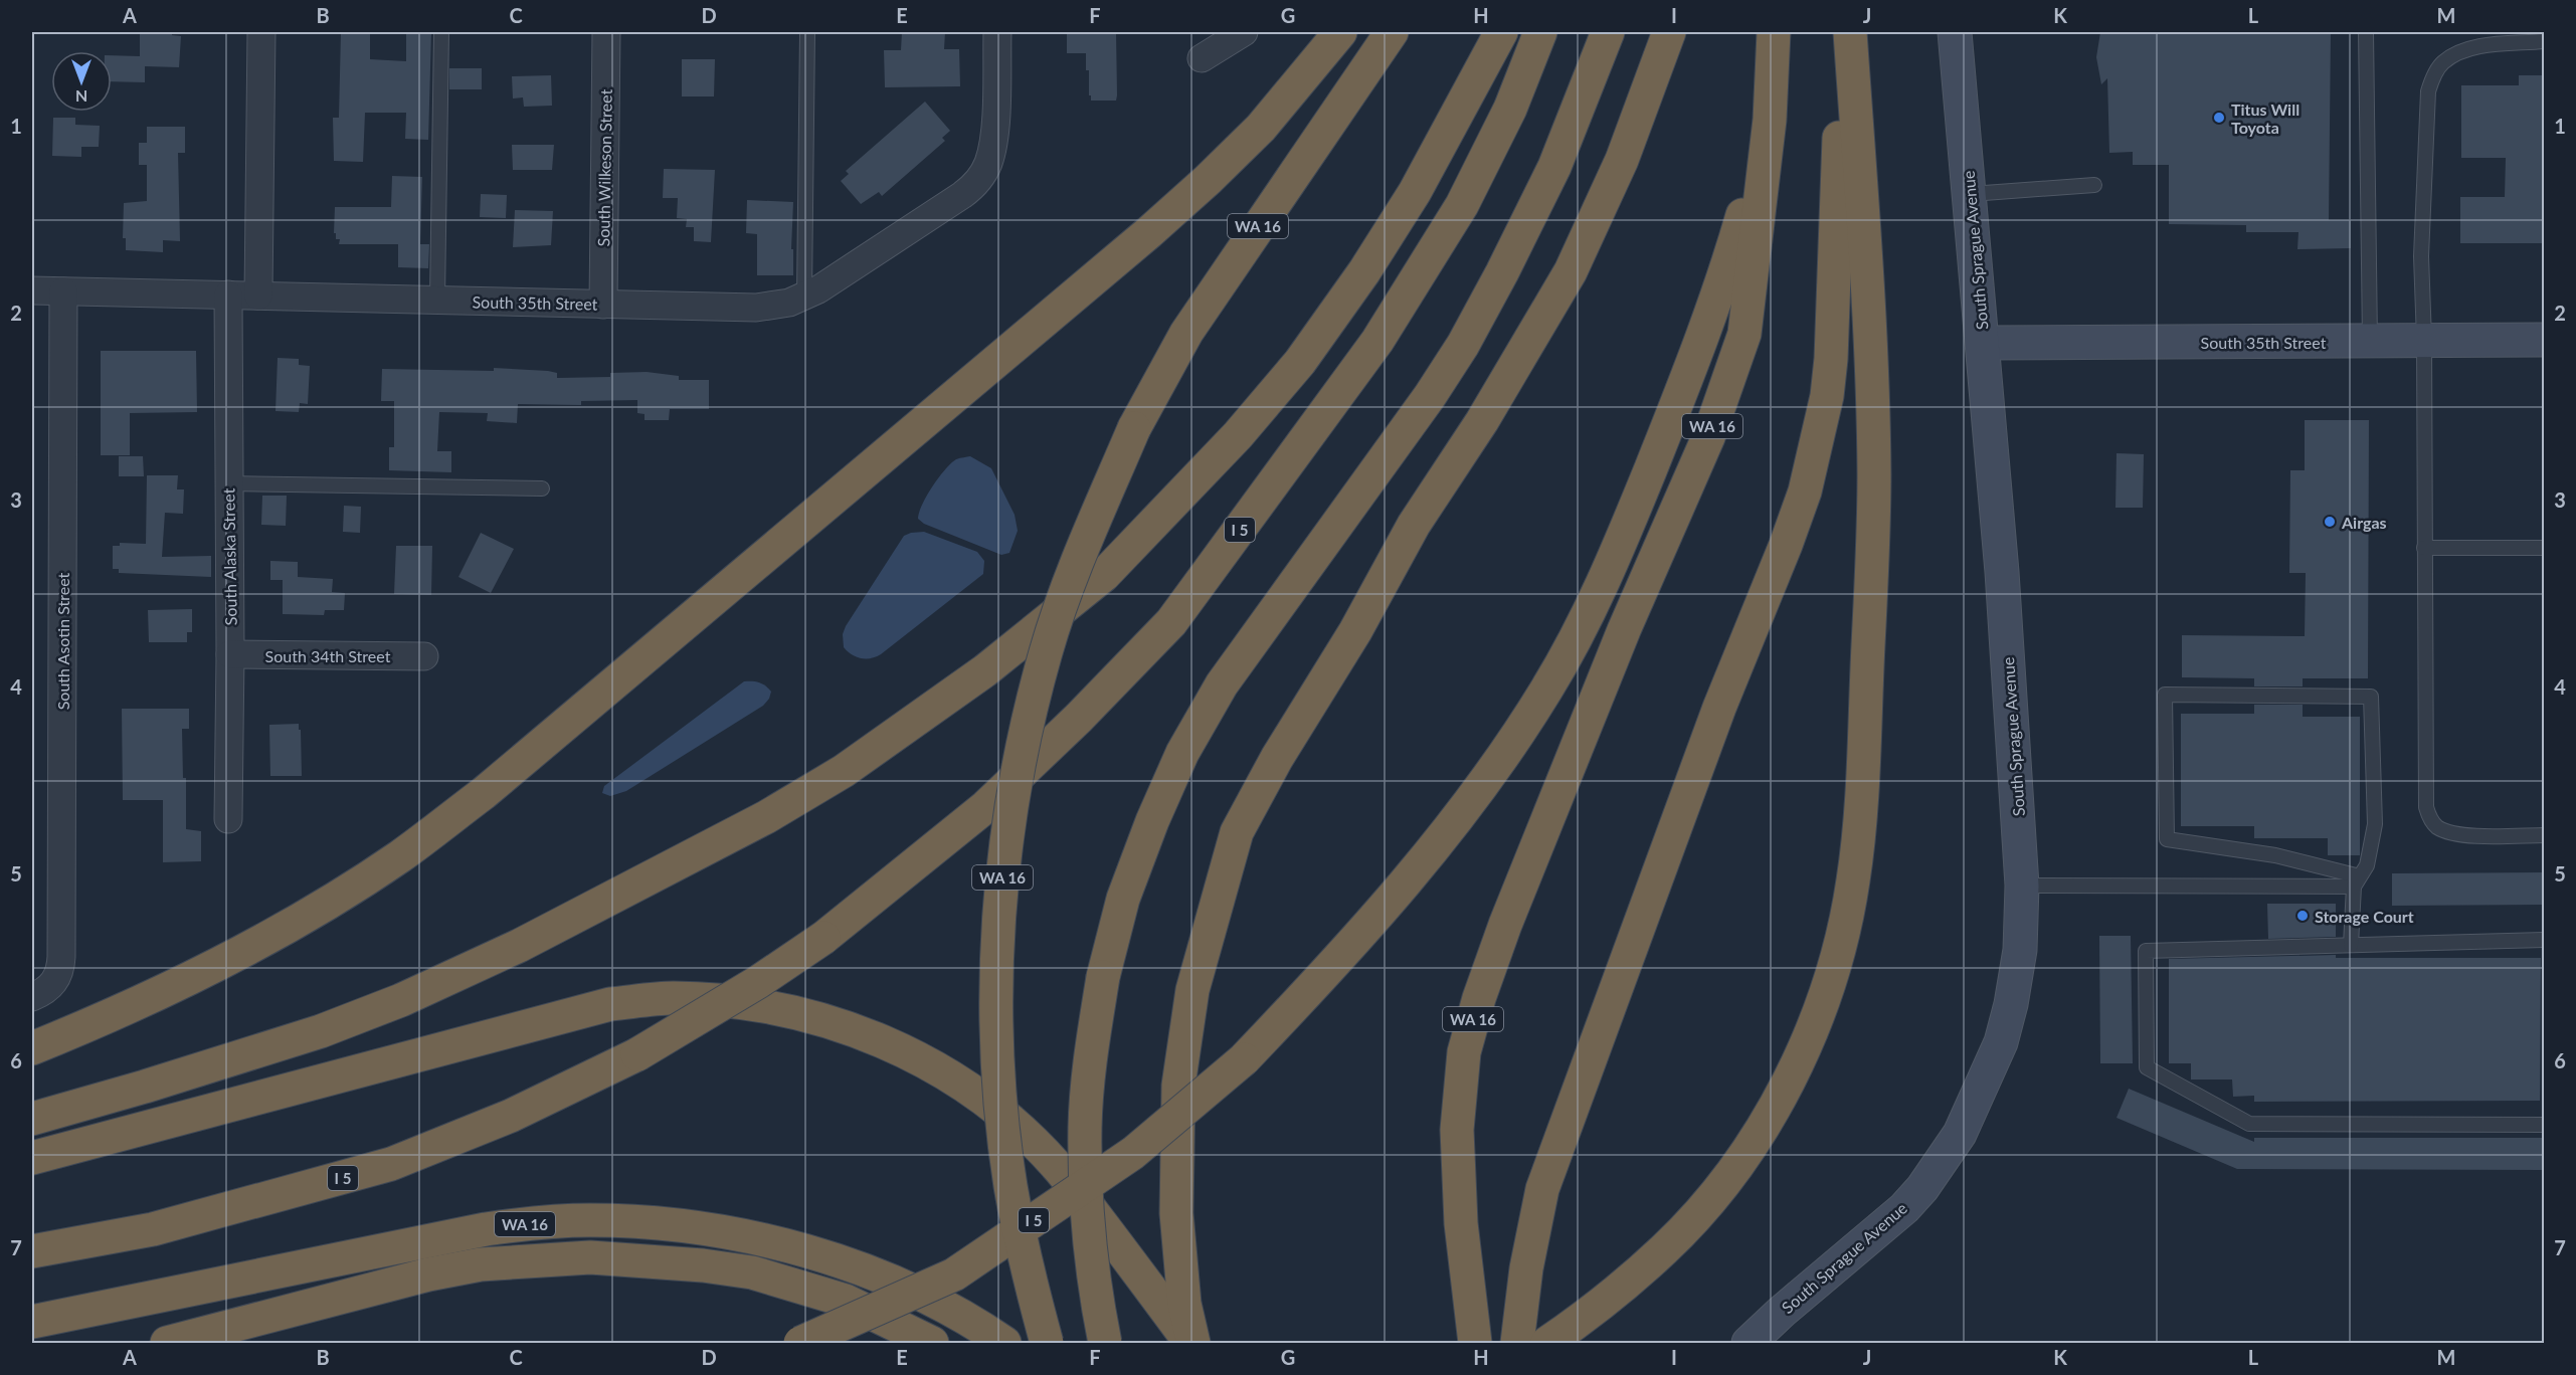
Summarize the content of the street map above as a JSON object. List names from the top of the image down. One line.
{"streets":{"highway":["WA 16","I 5"],"street":["South Wilkeson Street","South Sprague Avenue","South 35th Street","South Alaska Street","South Asotin Street","South 34th Street"]},"crossings":[["South Wilkeson Street","South 35th Street"],["WA 16","I 5"],["South Sprague Avenue","South 35th Street"],["South 35th Street","South Alaska Street"],["South 35th Street","South Asotin Street"],["South Alaska Street","South 34th Street"]],"places":["Titus Will Toyota","Airgas","Storage Court"],"north":"bottom","grid":{"columns":["A","B","C","D","E","F","G","H","I","J","K","L","M"],"rows":["1","2","3","4","5","6","7"]}}
